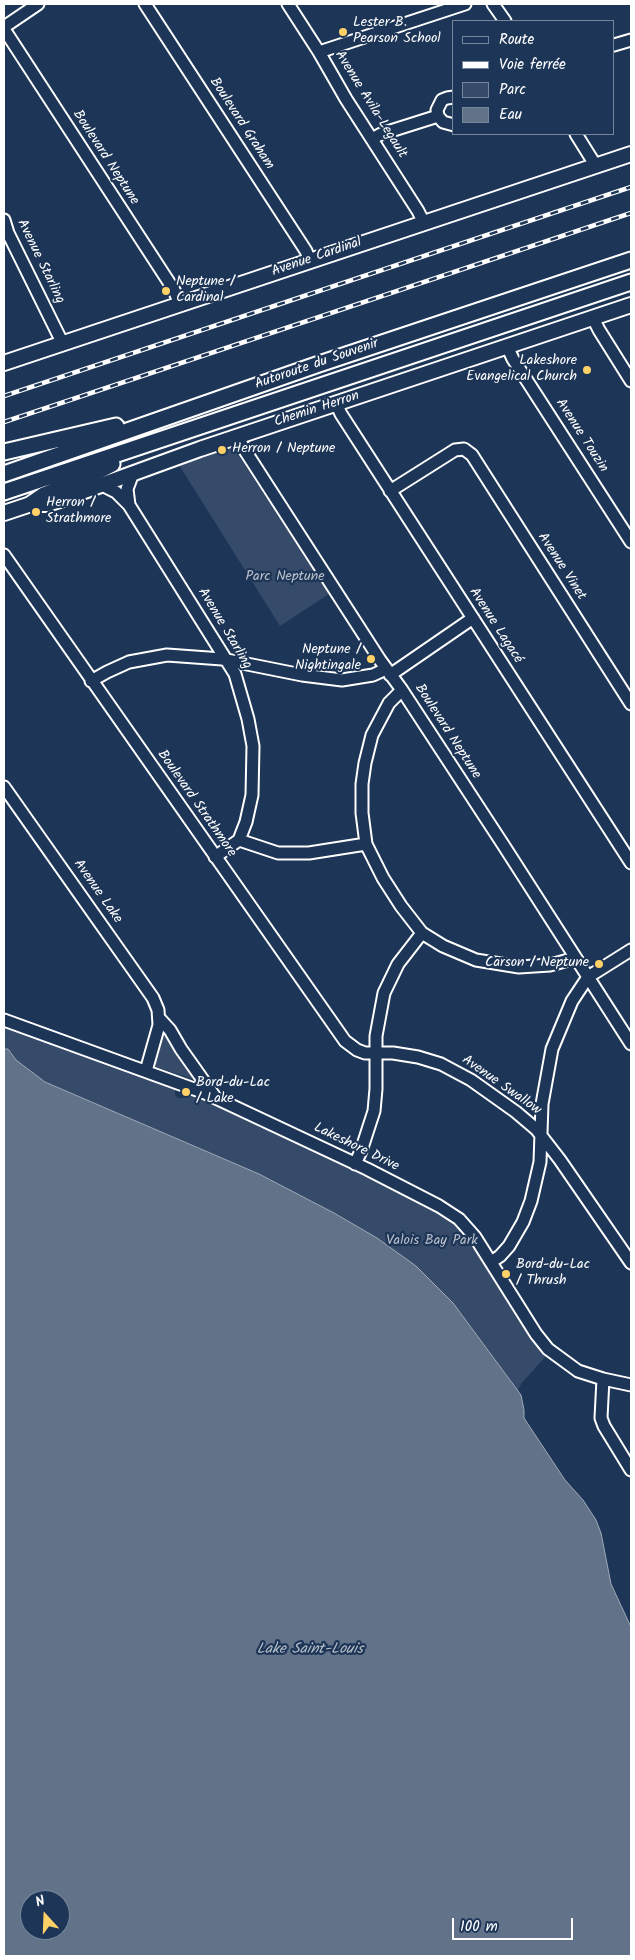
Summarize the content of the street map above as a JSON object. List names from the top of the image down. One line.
{"streets":{"highway":["Autoroute du Souvenir"],"main road":["Avenue Cardinal","Chemin Herron"],"street":["Avenue Avila-Legault","Boulevard Graham","Boulevard Neptune","Avenue Starling","Avenue Touzin","Avenue Vinet","Avenue Lagacé","Boulevard Strathmore","Avenue Lake","Avenue Swallow","Lakeshore Drive"]},"crossings":[["Avenue Avila-Legault","Avenue Cardinal"],["Boulevard Graham","Avenue Cardinal"],["Boulevard Neptune","Avenue Cardinal"],["Boulevard Neptune","Chemin Herron"],["Avenue Cardinal","Avenue Starling"],["Avenue Starling","Chemin Herron"],["Chemin Herron","Avenue Touzin"],["Chemin Herron","Avenue Lagacé"],["Avenue Vinet","Avenue Lagacé"],["Boulevard Strathmore","Avenue Swallow"],["Avenue Lake","Lakeshore Drive"]],"water":["Lake Saint-Louis"],"parks":["Parc Neptune","Valois Bay Park"],"places":["Lester B. Pearson School","Neptune / Cardinal","Lakeshore Evangelical Church","Herron / Neptune","Herron / Strathmore","Neptune / Nightingale","Carson / Neptune","Bord-du-Lac / Lake","Bord-du-Lac / Thrush"],"legend":["Route","Voie ferrée","Parc","Eau"],"scale_bar":"100 m","north":"top"}
